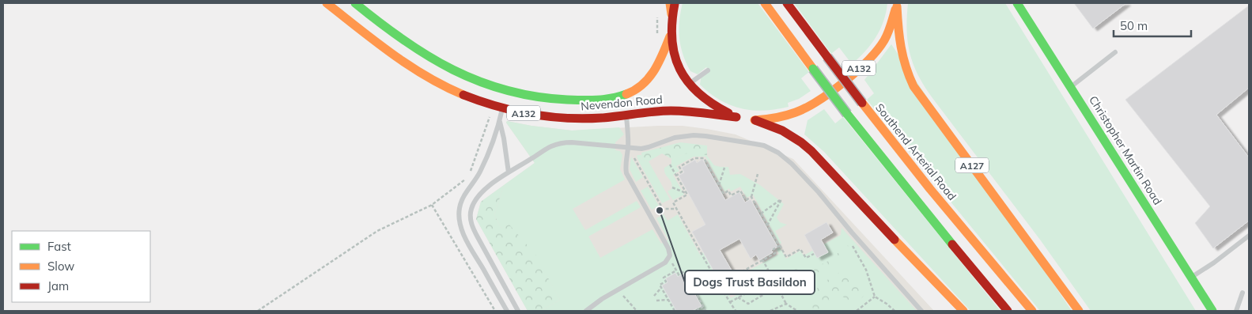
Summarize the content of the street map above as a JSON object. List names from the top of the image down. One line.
{"streets":{"main road":["A132","Nevendon Road","Christopher Martin Road","Southend Arterial Road","A127"]},"crossings":[["A132","Nevendon Road"],["A132","A127"]],"places":["Dogs Trust Basildon"],"legend":["Fast","Slow","Jam"],"scale_bar":"50 m"}
